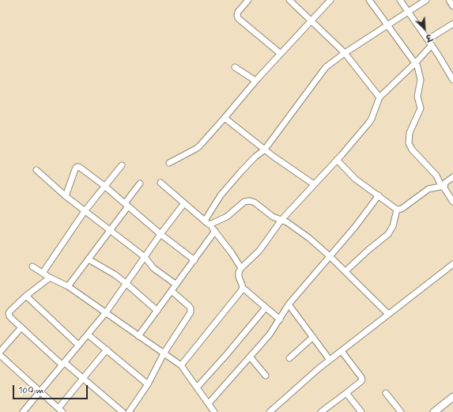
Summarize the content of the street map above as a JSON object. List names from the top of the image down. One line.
{"scale_bar":"100 m","north":"bottom right"}
